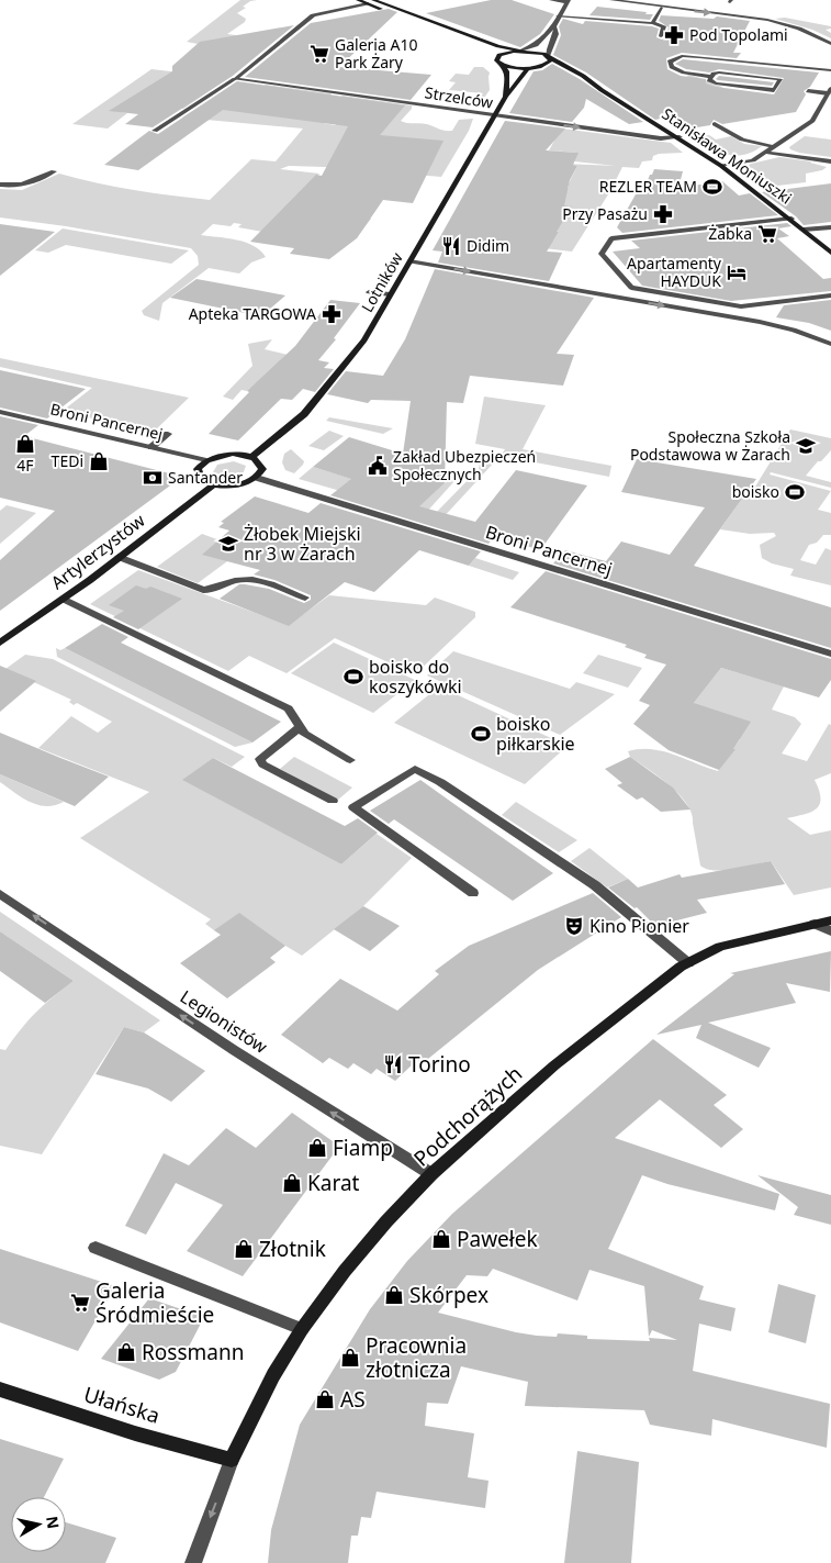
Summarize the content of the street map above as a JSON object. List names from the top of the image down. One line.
{"streets":{"street":["Strzelców","Stanisława Moniuszki","Lotników","Broni Pancernej","Artylerzystów","Legionistów","Podchorążych","Ułańska"]},"crossings":[["Strzelców","Stanisława Moniuszki"],["Strzelców","Lotników"],["Stanisława Moniuszki","Lotników"],["Legionistów","Podchorążych"],["Podchorążych","Ułańska"]],"one_way":["Legionistów"],"places":{"pharmacy":["Pod Topolami","Przy Pasażu","Apteka TARGOWA"],"supermarket":["Galeria A10 Park Żary","Żabka","Galeria Śródmieście"],"sports":["REZLER TEAM","boisko","boisko do koszykówki","boisko piłkarskie"],"restaurant":["Didim","Torino"],"hotel":["Apartamenty HAYDUK"],"shop":["4F","TEDi","Fiamp","Karat","Pawełek","Złotnik","Skórpex","Rossmann","Pracownia złotnicza","AS"],"school or university":["Społeczna Szkoła Podstawowa w Żarach","Żłobek Miejski nr 3 w Żarach"],"public building":["Zakład Ubezpieczeń Społecznych"],"bank":["Santander"],"theatre":["Kino Pionier"]},"north":"right"}
